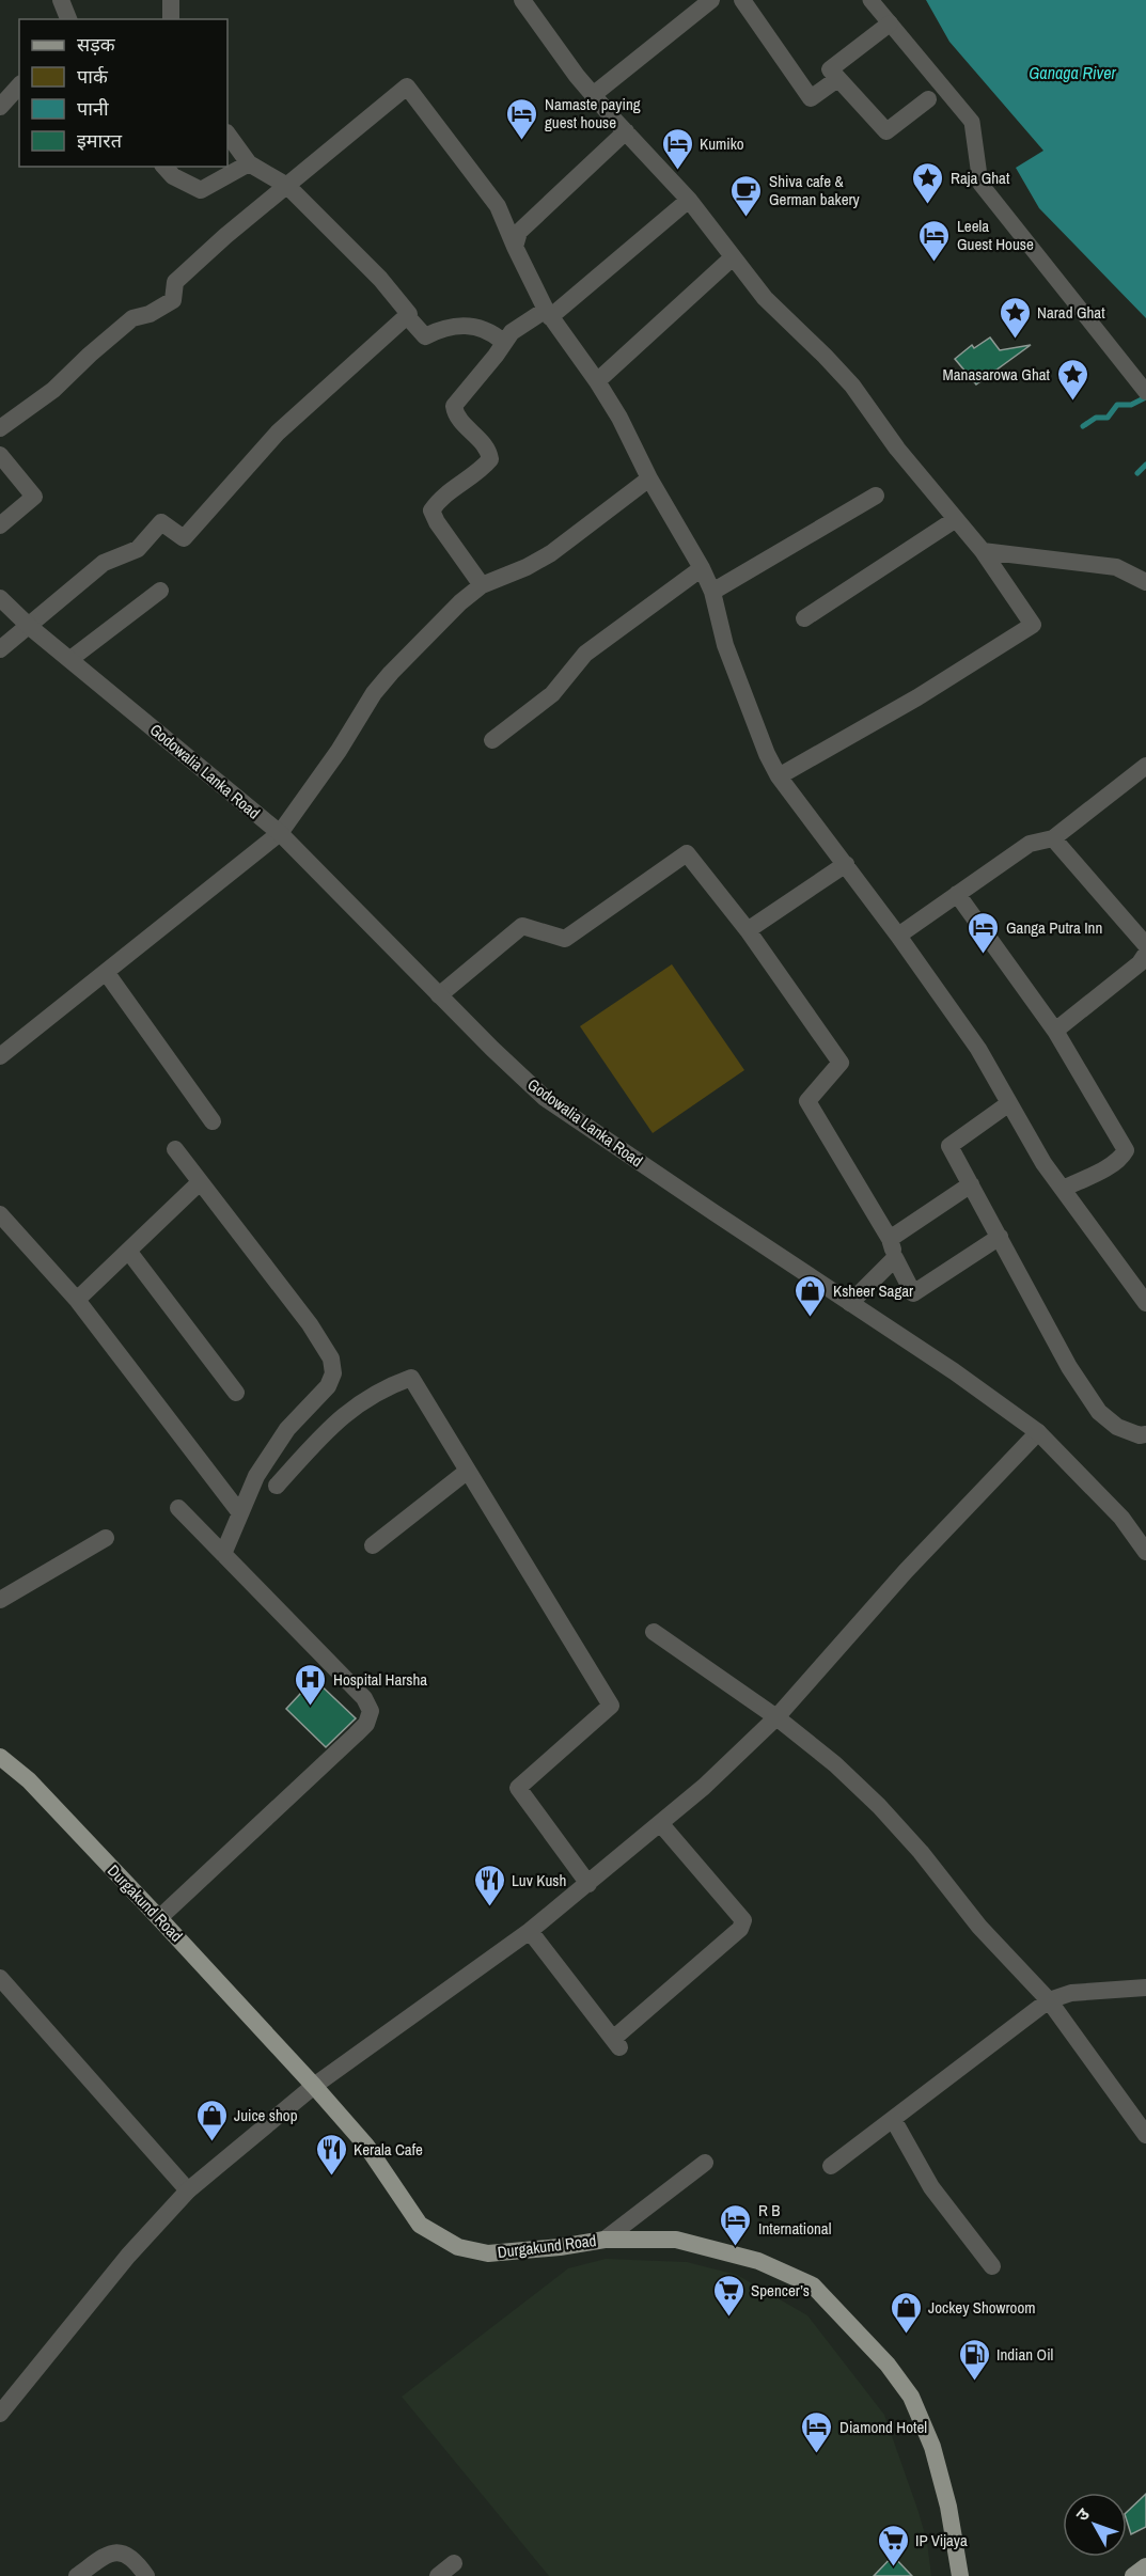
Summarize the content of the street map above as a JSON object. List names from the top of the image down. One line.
{"streets":{"main road":["Durgakund Road"],"street":["Godowalia Lanka Road"]},"water":["Ganaga River"],"places":{"hotel":["Namaste paying guest house","Kumiko","Leela Guest House","Ganga Putra Inn","R B International","Diamond Hotel"],"place":["Raja Ghat","Narad Ghat","Manasarowa Ghat"],"cafe":["Shiva cafe & German bakery"],"shop":["Ksheer Sagar","Juice shop","Jockey Showroom"],"hospital":["Hospital Harsha"],"restaurant":["Luv Kush","Kerala Cafe"],"supermarket":["Spencer’s","IP Vijaya"],"fuel station":["Indian Oil"]},"legend":["सड़क","पार्क","पानी","इमारत"],"north":"top left"}
